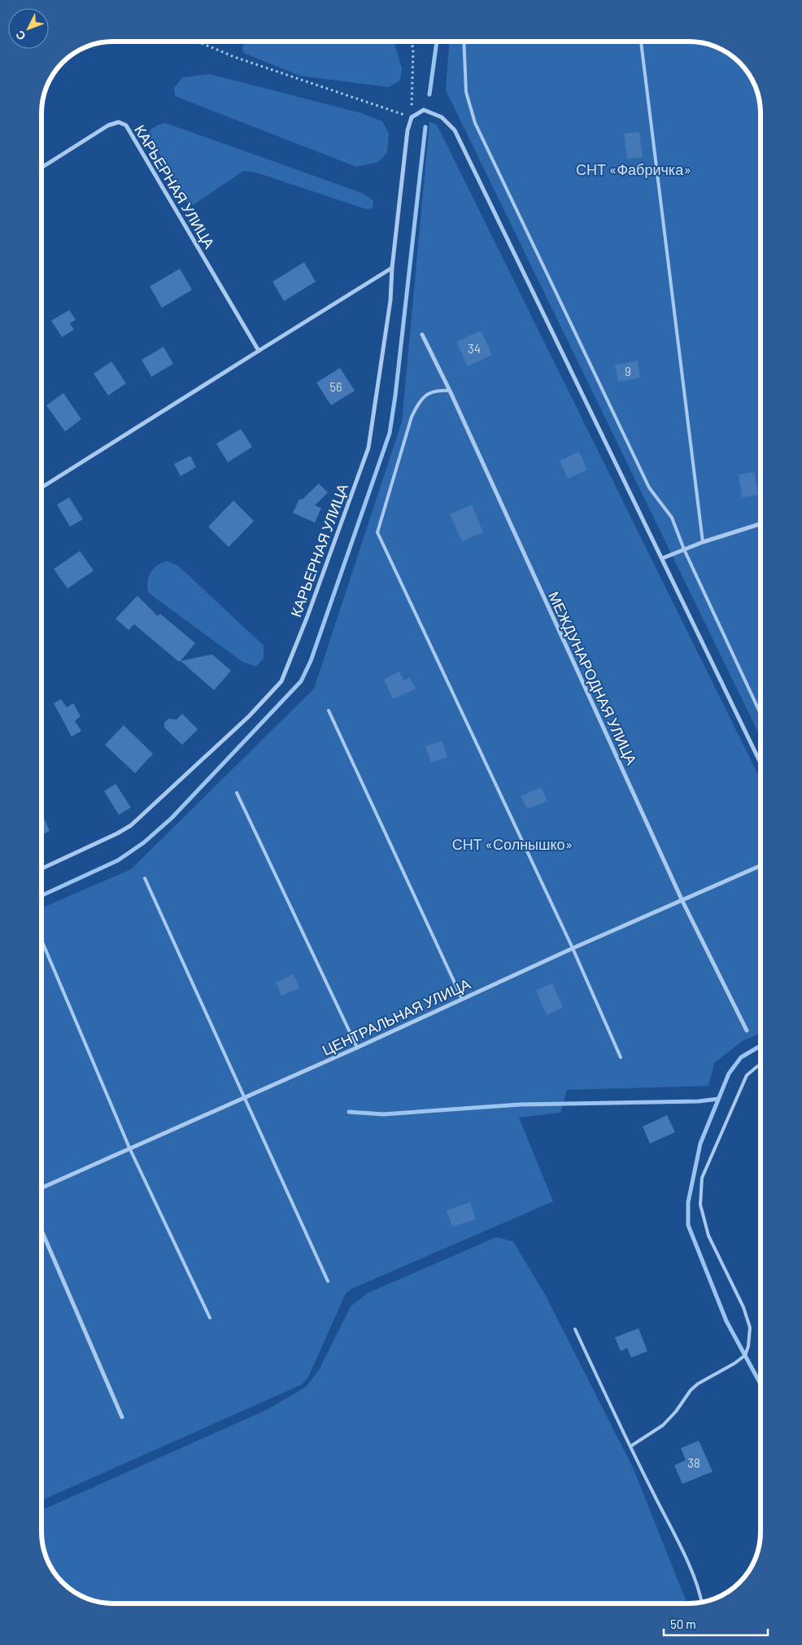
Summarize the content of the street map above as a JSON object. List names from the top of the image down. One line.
{"streets":{"street":["КАРЬЕРНАЯ УЛИЦА","МЕЖДУНАРОДНАЯ УЛИЦА","ЦЕНТРАЛЬНАЯ УЛИЦА"]},"crossings":[["МЕЖДУНАРОДНАЯ УЛИЦА","ЦЕНТРАЛЬНАЯ УЛИЦА"]],"parks":["СНТ «Фабричка»","СНТ «Солнышко»"],"house_numbers":["34","9","56","38"],"scale_bar":"50 m","north":"bottom left"}
